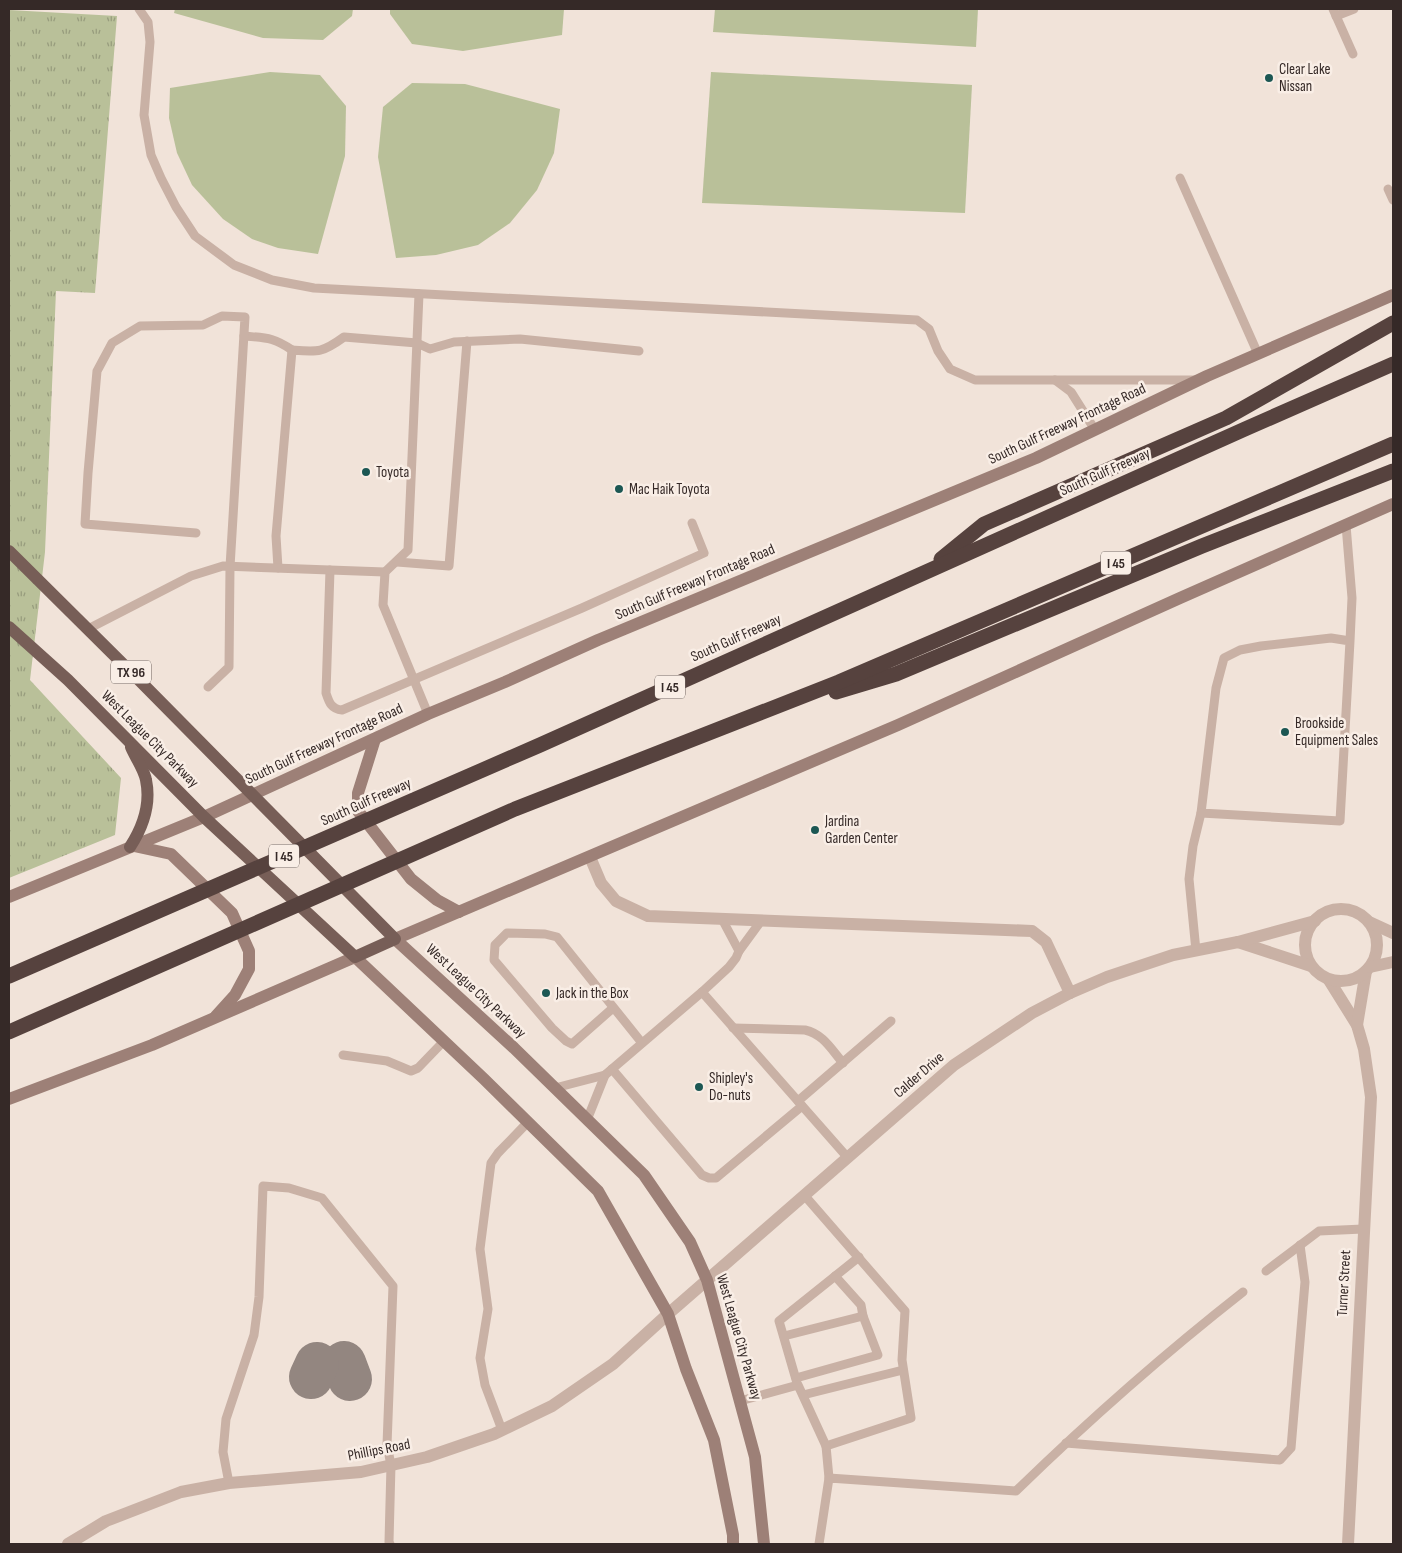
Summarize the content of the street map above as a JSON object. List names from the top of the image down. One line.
{"streets":{"highway":["South Gulf Freeway","I 45"],"main road":["South Gulf Freeway Frontage Road","TX 96","West League City Parkway"],"street":["Calder Drive","Turner Street","Phillips Road"]},"crossings":[["South Gulf Freeway Frontage Road","West League City Parkway"],["West League City Parkway","Calder Drive"],["West League City Parkway","Phillips Road"],["Calder Drive","Turner Street"],["Calder Drive","Phillips Road"]],"places":["Clear Lake Nissan","Toyota","Mac Haik Toyota","Brookside Equipment Sales","Jardina Garden Center","Jack in the Box","Shipley's Do-nuts"]}
